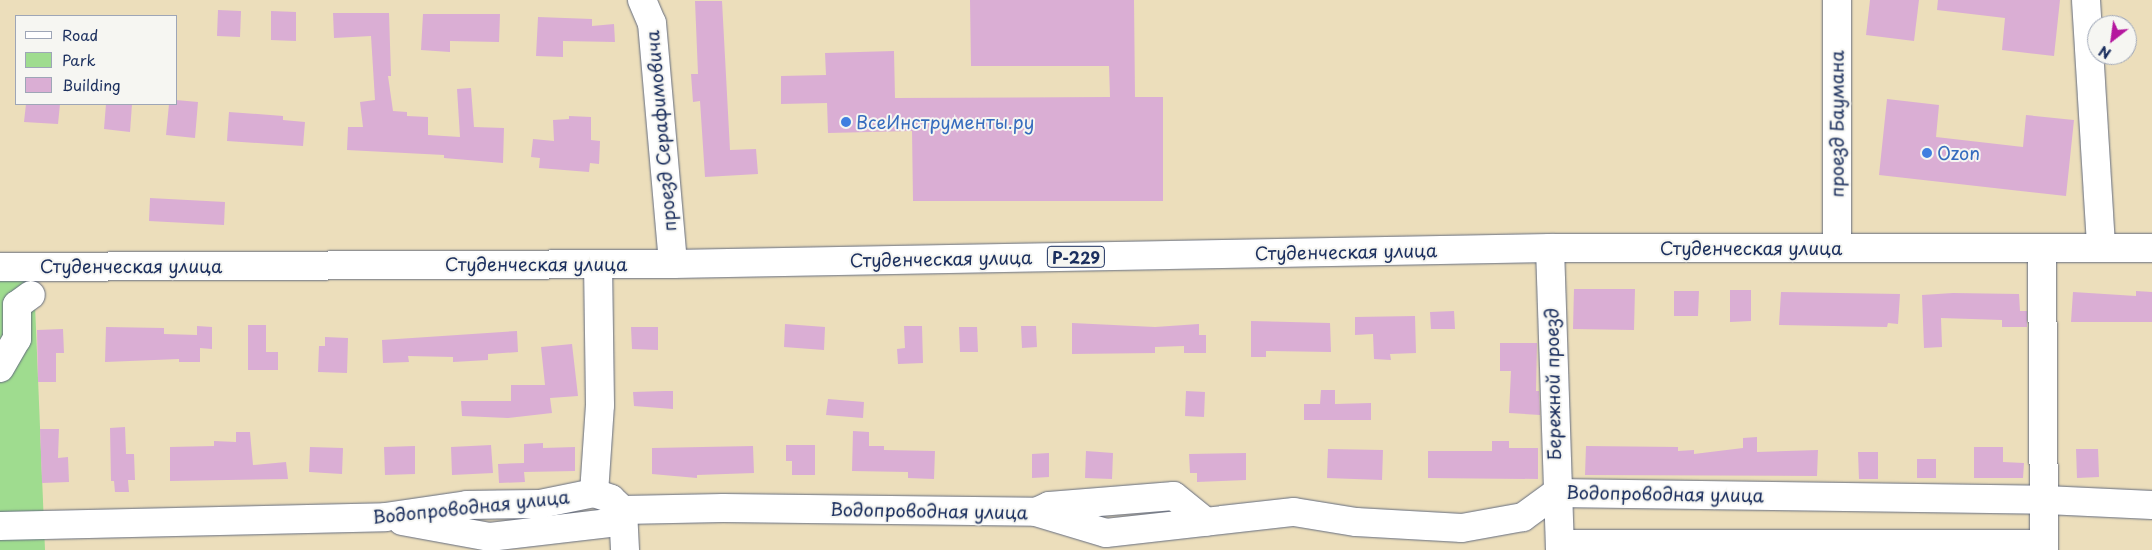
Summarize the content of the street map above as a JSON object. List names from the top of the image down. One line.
{"streets":{"street":["проезд Баумана","проезд Серафимовича","Студенческая улица","Р-229","Бережной проезд","Водопроводная улица"]},"crossings":[["проезд Баумана","Студенческая улица"],["проезд Серафимовича","Студенческая улица"],["Студенческая улица","Бережной проезд"],["Бережной проезд","Водопроводная улица"]],"places":["ВсеИнструменты.ру","Ozon"],"legend":["Road","Park","Building"],"north":"bottom left"}
